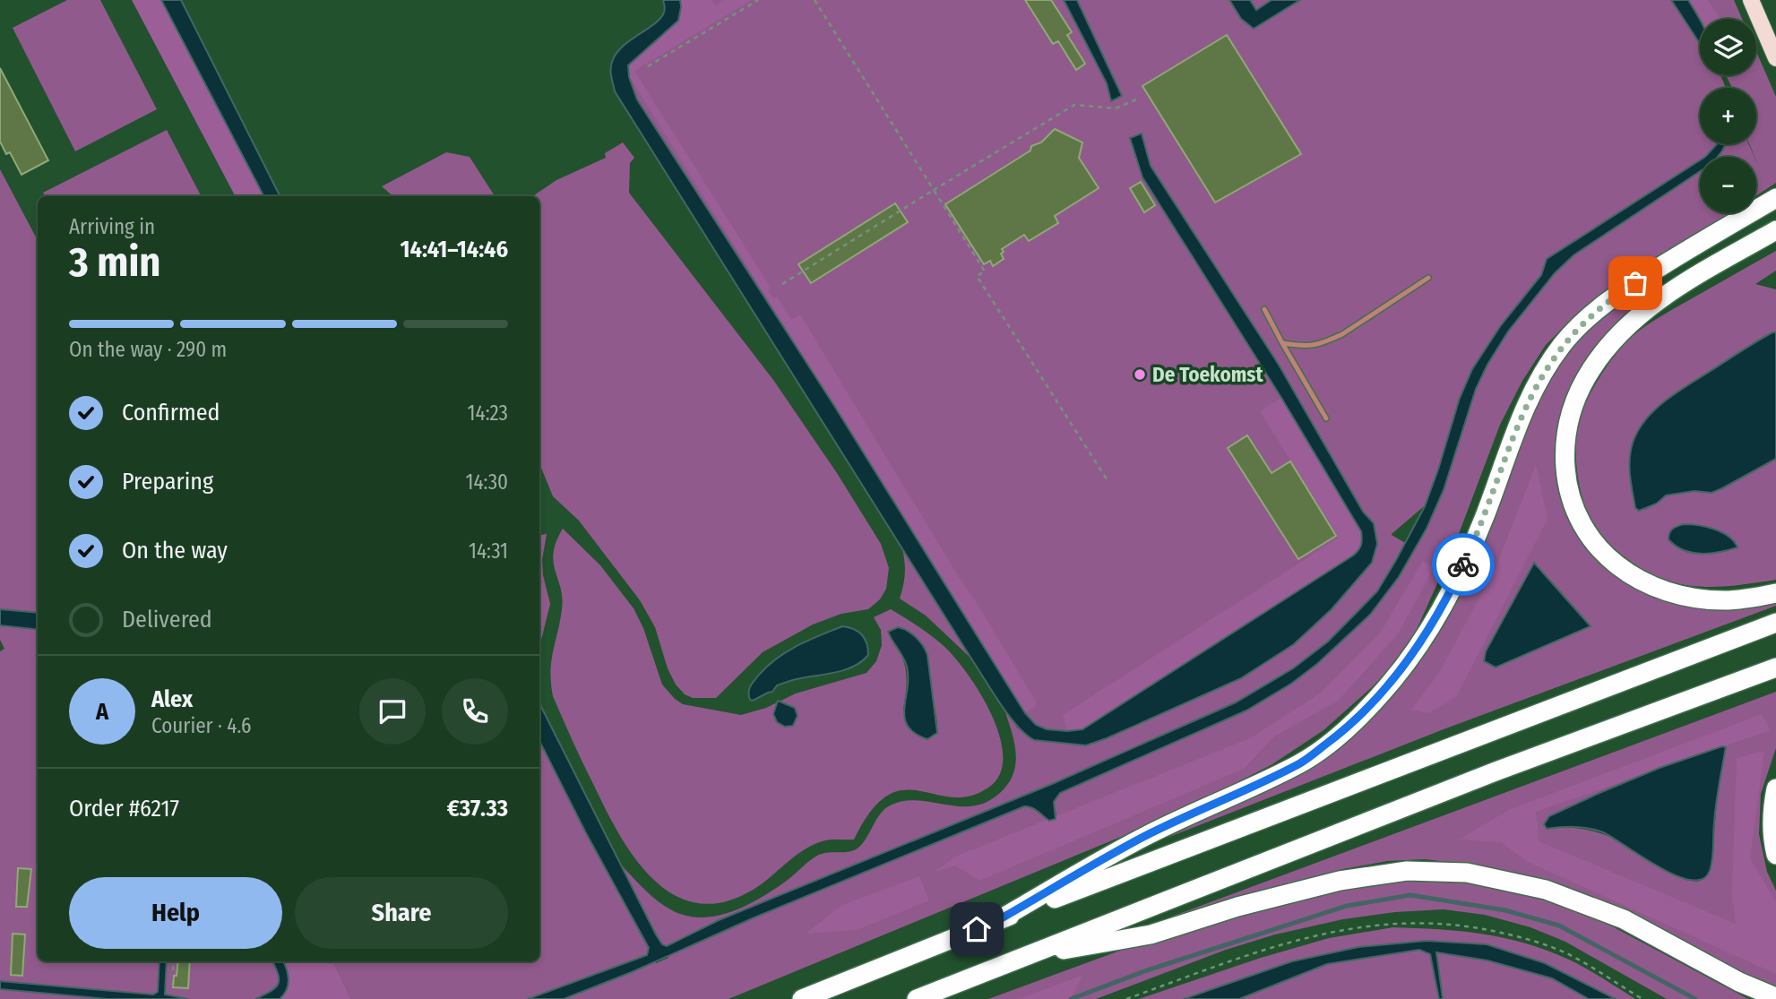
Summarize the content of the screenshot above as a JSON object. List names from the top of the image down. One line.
{"places":["De Toekomst"],"page":{"map_buttons":["+","−"],"heading":["3 min","Arriving in","14:41–14:46"],"panel":["Alex","Courier · 4.6","Order #6217","€37.33"],"bar":"On the way · 290 m","list":[["Confirmed","14:23"],["Preparing","14:30"],["On the way","14:31"],"Delivered"],"round":"A","buttons":["Help","Share"]}}
